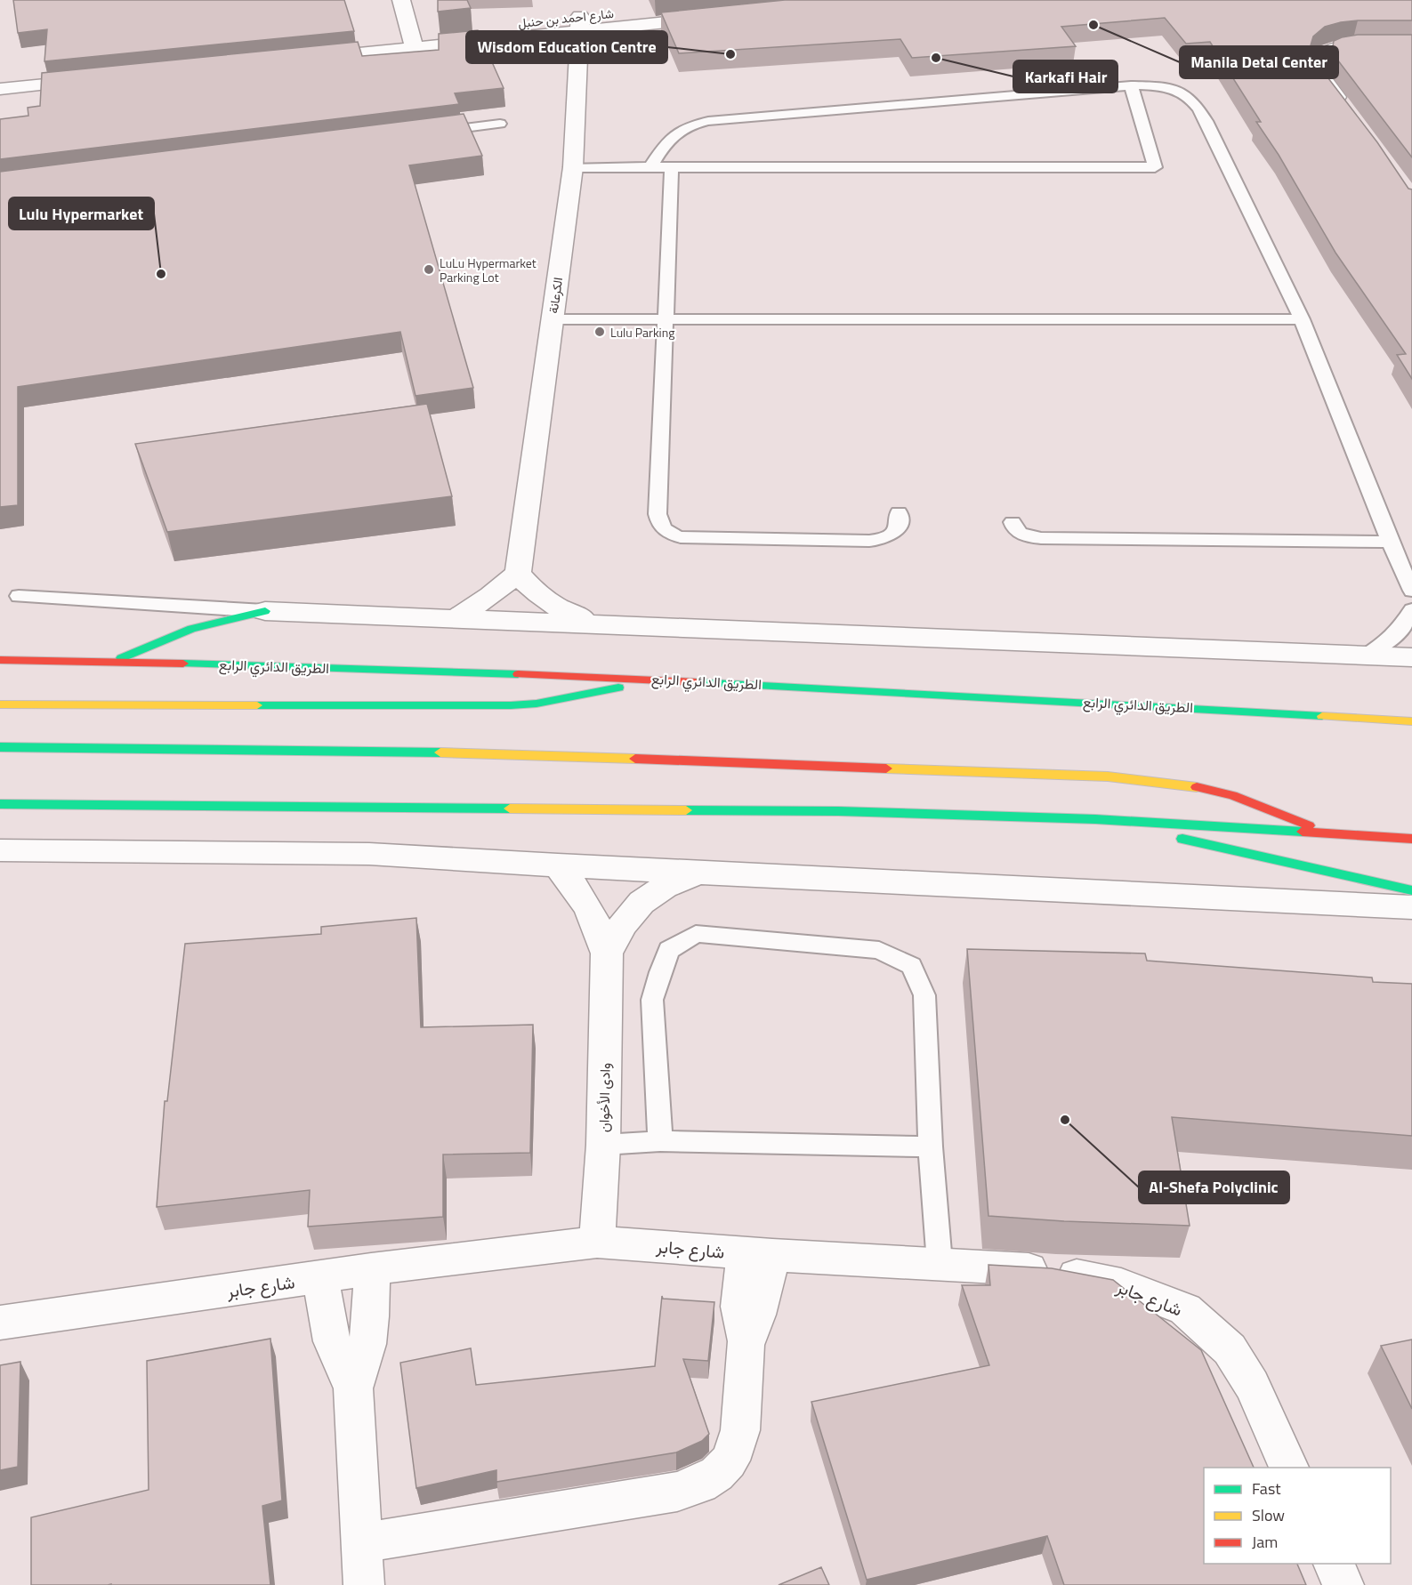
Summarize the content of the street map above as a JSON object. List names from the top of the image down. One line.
{"streets":{"main road":["الطريق الدائري الرابع"],"street":["شارع احمد بن حنبل","الكرعانة","وادى الأخوان","شارع جابر"]},"crossings":[["شارع احمد بن حنبل","الكرعانة"],["وادى الأخوان","شارع جابر"]],"places":["Manila Detal Center","Wisdom Education Centre","Karkafi Hair","LuLu Hypermarket Parking Lot","Lulu Hypermarket","Lulu Parking","Al-Shefa Polyclinic"],"legend":["Fast","Slow","Jam"]}
